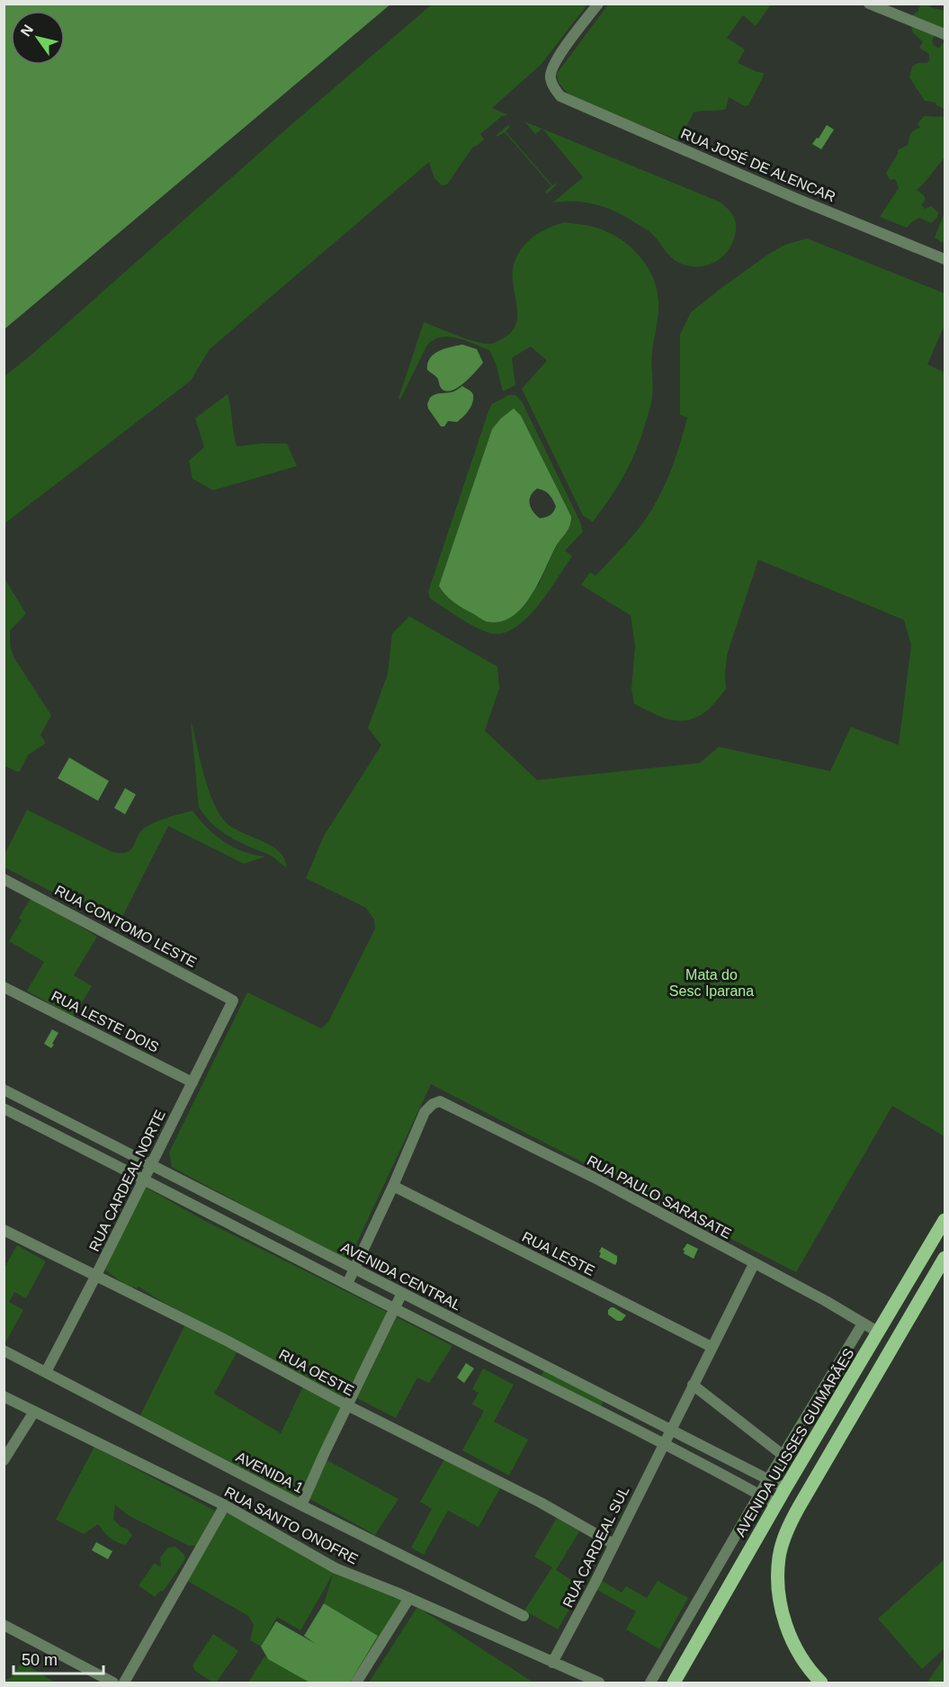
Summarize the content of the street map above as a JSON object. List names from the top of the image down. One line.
{"streets":{"main road":["AVENIDA ULISSES GUIMARÃES"],"street":["RUA JOSÉ DE ALENCAR","RUA CONTOMO LESTE","RUA LESTE DOIS","RUA CARDEAL NORTE","RUA PAULO SARASATE","RUA LESTE","AVENIDA CENTRAL","RUA OESTE","AVENIDA 1","RUA SANTO ONOFRE","RUA CARDEAL SUL"]},"crossings":[["RUA CONTOMO LESTE","RUA CARDEAL NORTE"],["RUA LESTE DOIS","RUA CARDEAL NORTE"],["RUA CARDEAL NORTE","AVENIDA CENTRAL"],["RUA CARDEAL NORTE","RUA OESTE"],["RUA CARDEAL NORTE","AVENIDA 1"],["RUA PAULO SARASATE","RUA LESTE"],["RUA PAULO SARASATE","AVENIDA ULISSES GUIMARÃES"],["RUA PAULO SARASATE","RUA CARDEAL SUL"],["RUA LESTE","RUA CARDEAL SUL"],["AVENIDA CENTRAL","AVENIDA ULISSES GUIMARÃES"],["AVENIDA CENTRAL","RUA CARDEAL SUL"],["RUA OESTE","RUA CARDEAL SUL"],["RUA SANTO ONOFRE","RUA CARDEAL SUL"]],"parks":["Mata do Sesc Iparana"],"scale_bar":"50 m","north":"top left"}
